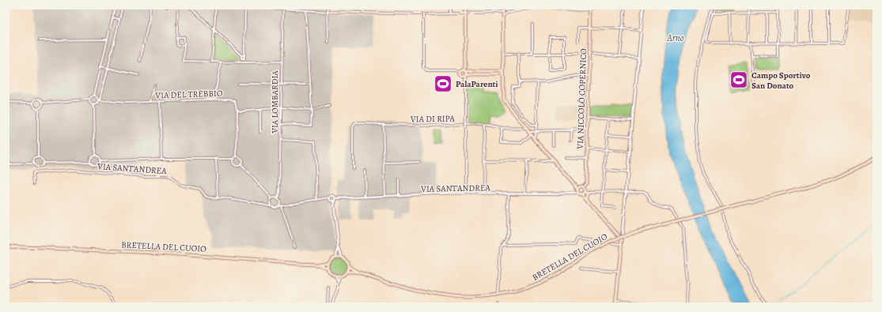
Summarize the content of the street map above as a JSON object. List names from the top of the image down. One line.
{"streets":{"main road":["VIA NICCOLÒ COPERNICO","BRETELLA DEL CUOIO"],"street":["VIA DEL TREBBIO","VIA LOMBARDIA","VIA DI RIPA","VIA SANT'ANDREA"]},"crossings":[["VIA NICCOLÒ COPERNICO","VIA SANT'ANDREA"],["VIA LOMBARDIA","VIA SANT'ANDREA"]],"water":["Arno"],"places":{"sports":["Campo Sportivo San Donato","PalaParenti"]}}
